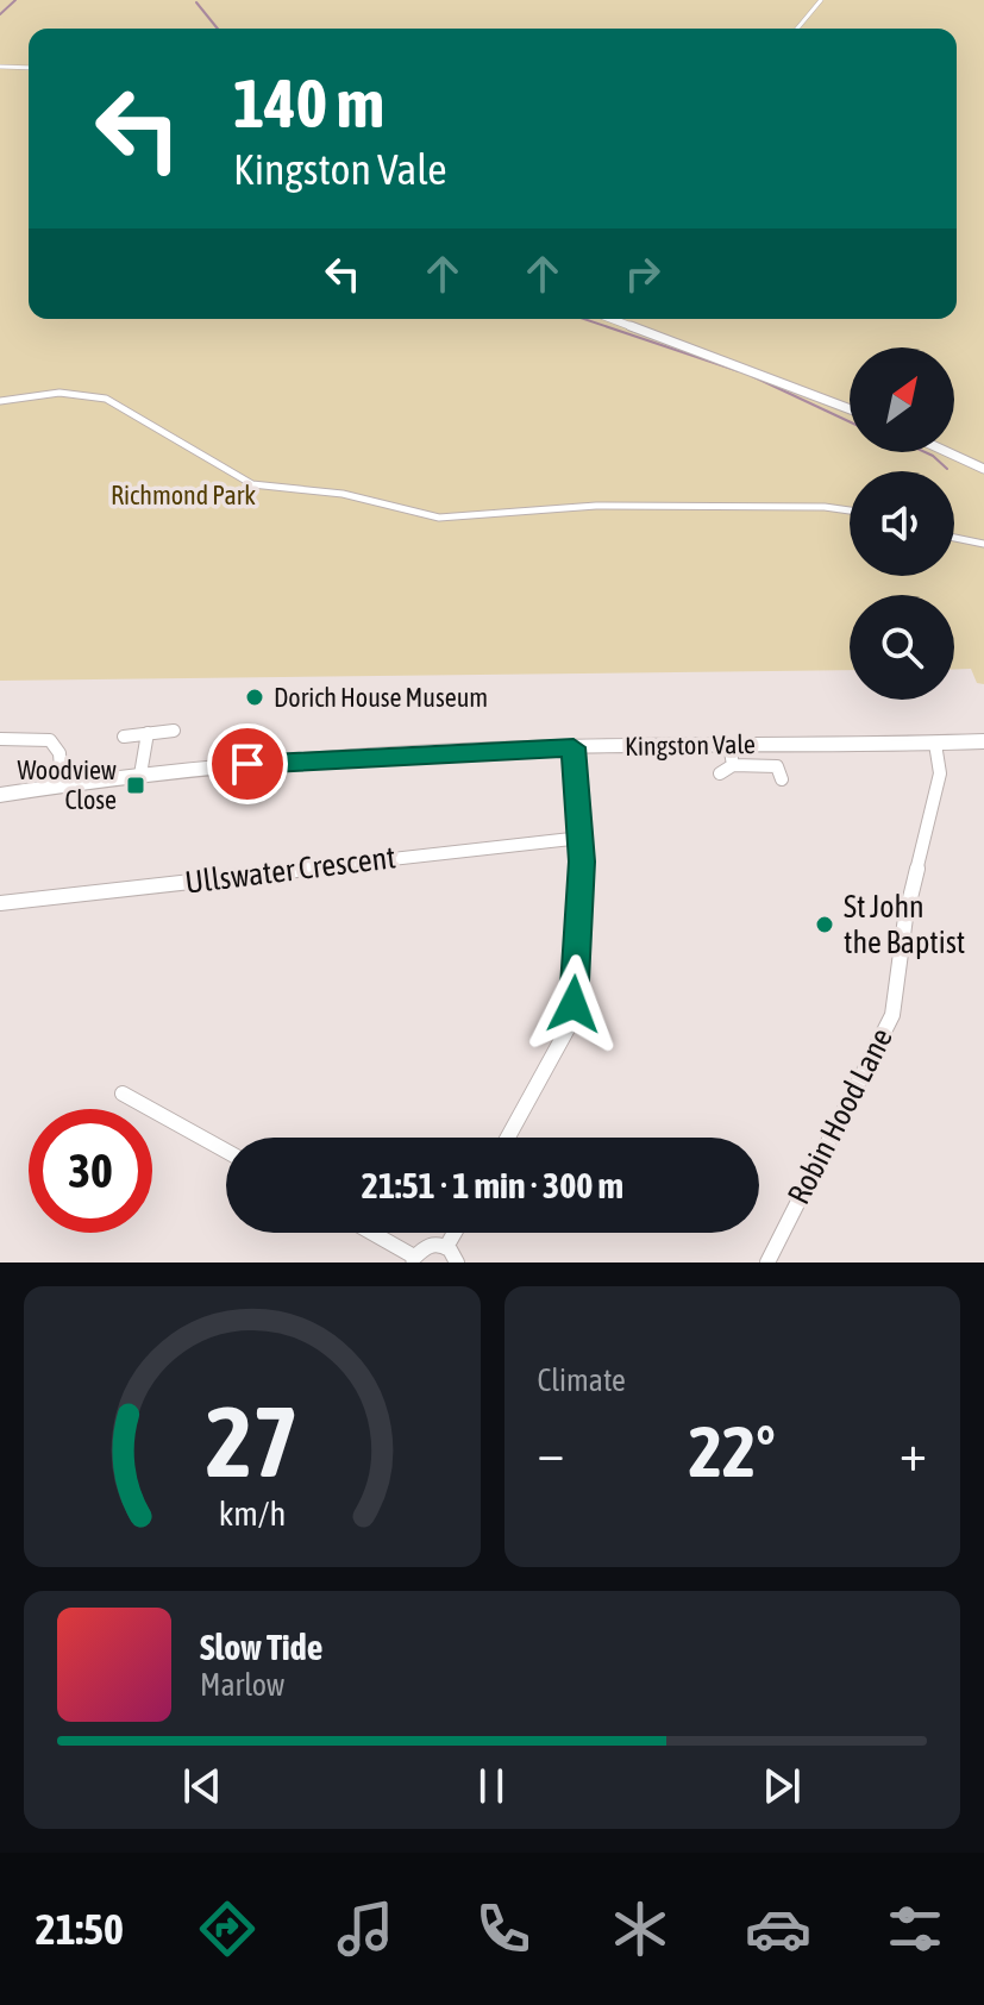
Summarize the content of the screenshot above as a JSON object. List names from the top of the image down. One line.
{"streets":{"main road":["Kingston Vale"],"street":["Ullswater Crescent","Robin Hood Lane"]},"crossings":[["Kingston Vale","Robin Hood Lane"]],"parks":["Richmond Park"],"places":{"other":["Dorich House Museum","St John the Baptist"],"transit":["Woodview Close"]},"north":"top right","page":{"turn":["140 m","Kingston Vale"],"limit":"30","trip":"21:51 · 1 min · 300 m","tile":"Climate","heat":["−","22°","+"],"song":["Slow Tide","Marlow"],"tabs":"21:50","gauge":["27","km/h"]}}
